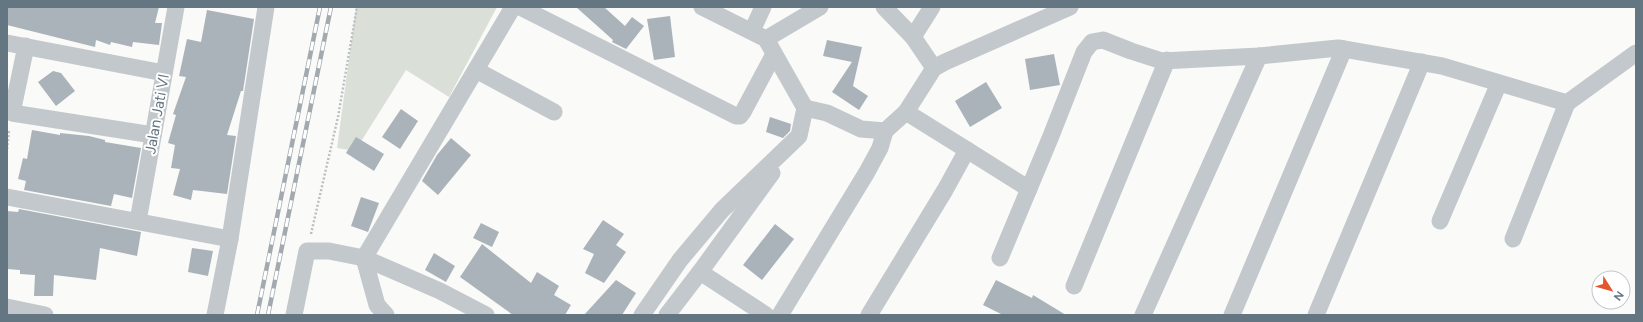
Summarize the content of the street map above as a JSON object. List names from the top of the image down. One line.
{"streets":{"street":["Jalan Jati VI"]},"north":"bottom right"}
